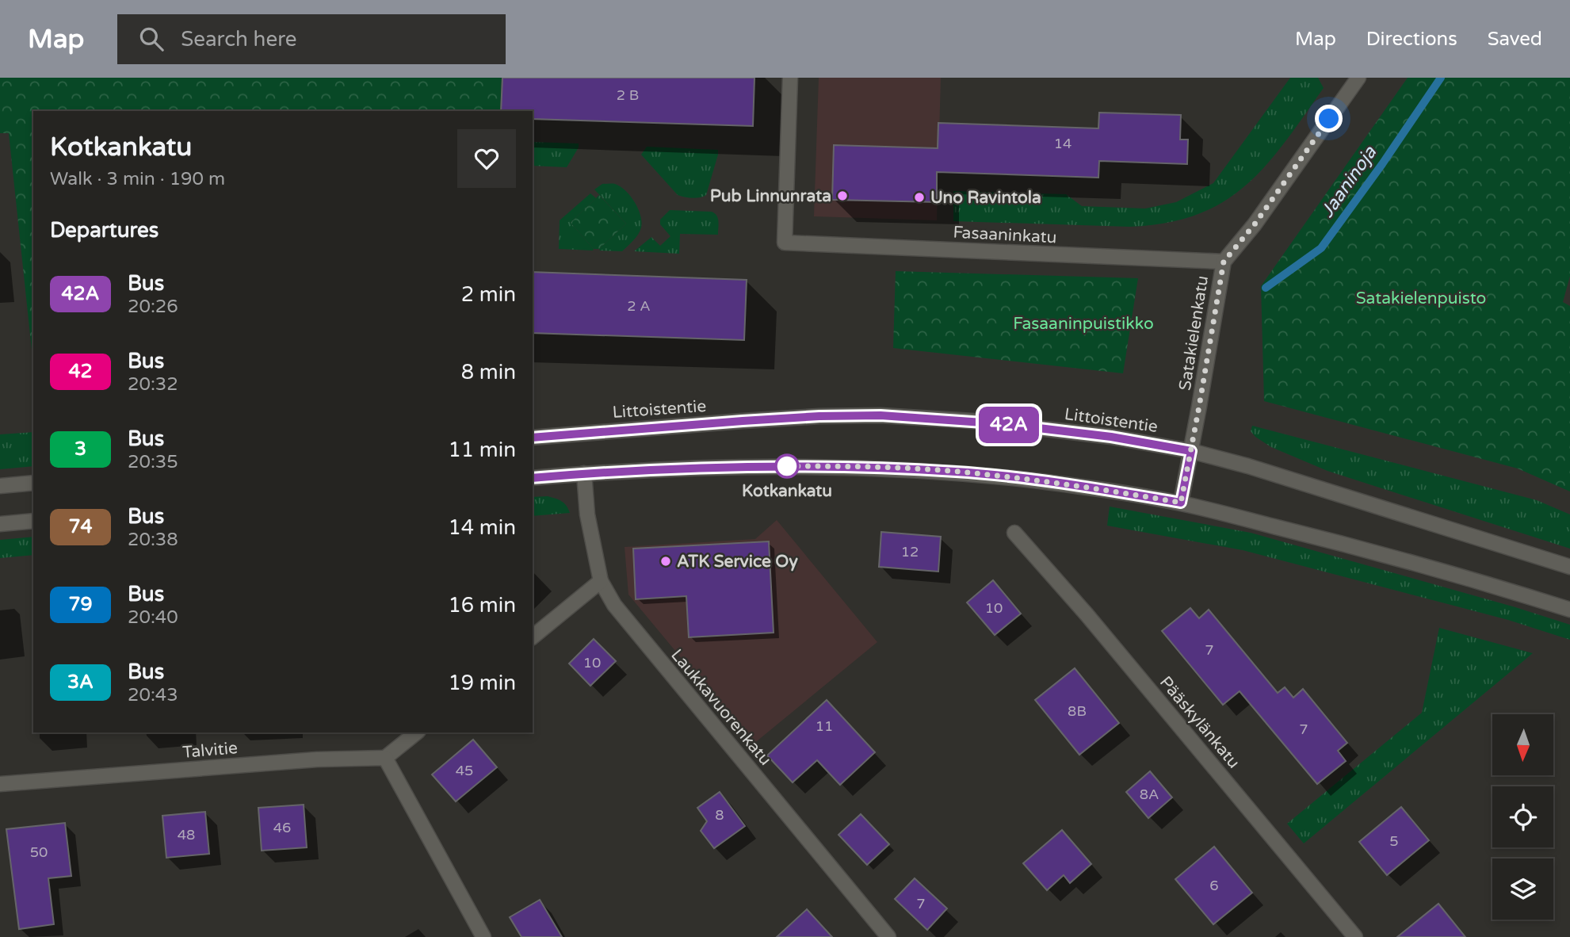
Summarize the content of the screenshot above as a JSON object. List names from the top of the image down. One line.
{"streets":{"street":["Fasaaninkatu","Satakielenkatu","Littoistentie","Laukkavuorenkatu","Pääskylänkatu","Talvitie"]},"crossings":[["Fasaaninkatu","Satakielenkatu"],["Satakielenkatu","Littoistentie"]],"water":["Jaaninoja"],"parks":["Satakielenpuisto","Fasaaninpuistikko"],"places":["Pub Linnunrata","Uno Ravintola","Kotkankatu","ATK Service Oy"],"lines":["bus line 42A"],"house_numbers":["2 B","14","2 A","12","10","7","10","8B","11","7","45","8A","8","46","48","5","50","6","7"],"north":"bottom","page":{"header":"Map","search":"Search here","nav":["Map","Directions","Saved"],"on_map":"42A","heading":[["Kotkankatu","Walk · 3 min · 190 m"],"Departures"],"list":[{"mark":"42A","name":"Bus","note":"20:26","value":"2 min"},{"mark":"42","name":"Bus","note":"20:32","value":"8 min"},{"mark":"3","name":"Bus","note":"20:35","value":"11 min"},{"mark":"74","name":"Bus","note":"20:38","value":"14 min"},{"mark":"79","name":"Bus","note":"20:40","value":"16 min"},{"mark":"3A","name":"Bus","note":"20:43","value":"19 min"}]}}
